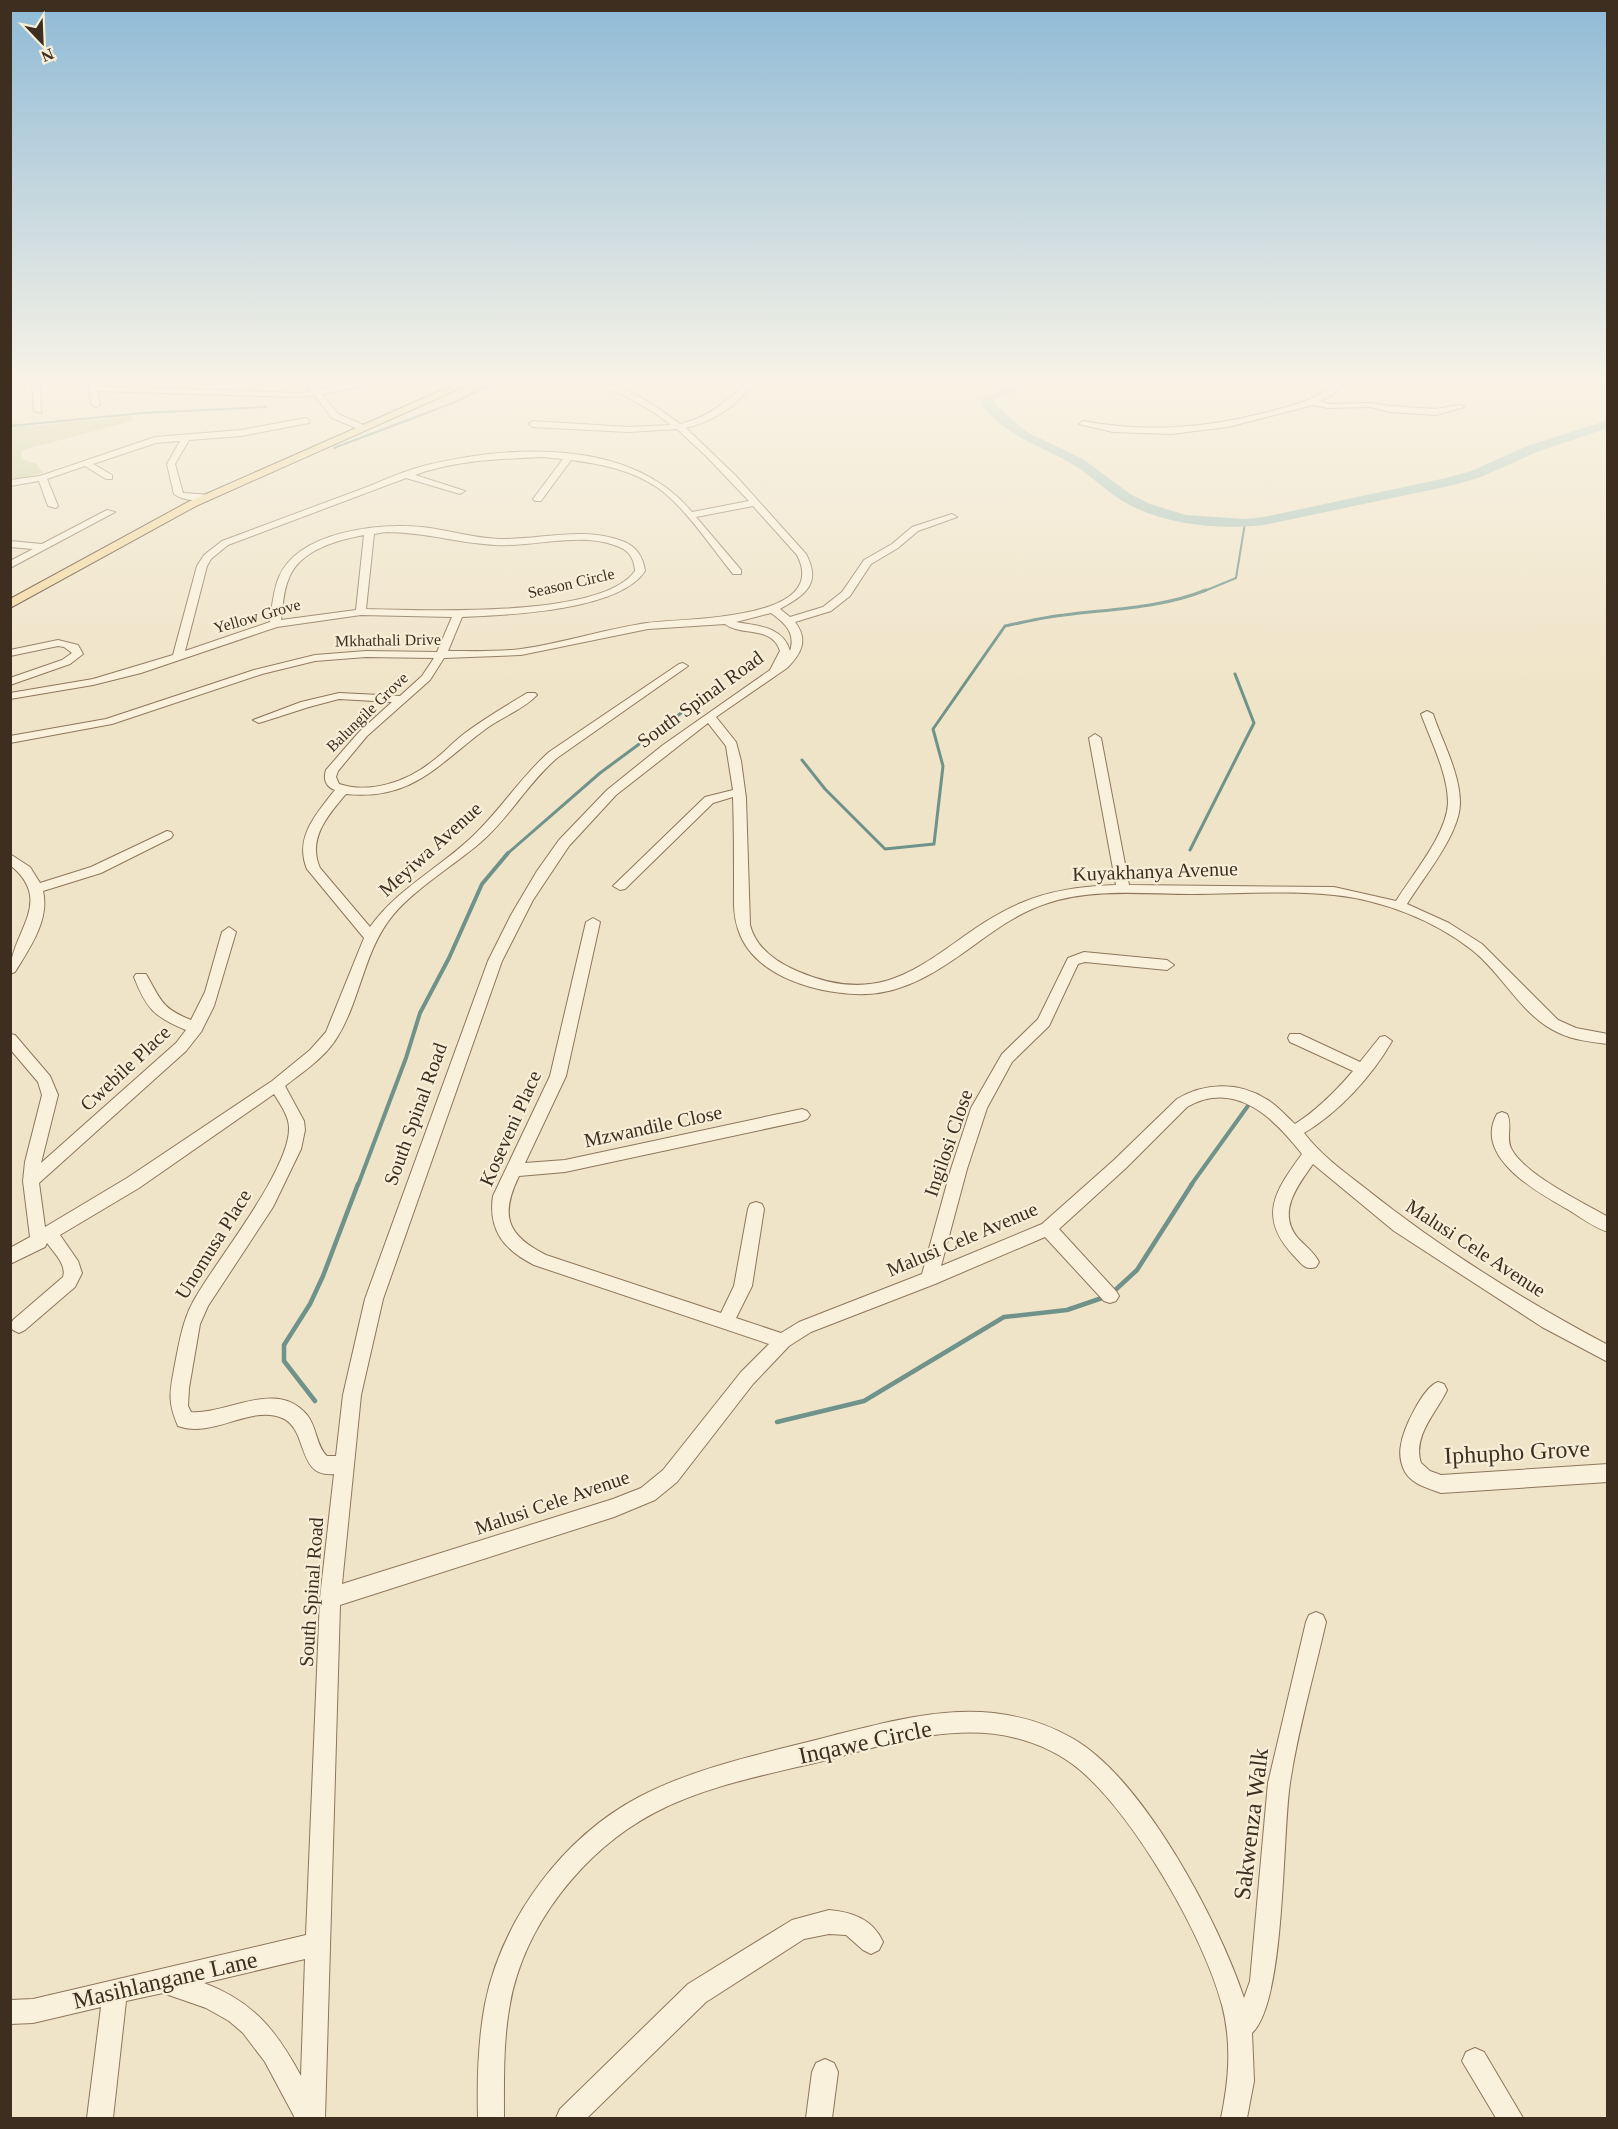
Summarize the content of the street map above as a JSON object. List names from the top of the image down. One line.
{"streets":{"street":["Season Circle","Yellow Grove","Mkhathali Drive","South Spinal Road","Balungile Grove","Meyiwa Avenue","Kuyakhanya Avenue","Cwebile Place","Mzwandile Close","Koseveni Place","Ingilosi Close","Malusi Cele Avenue","Unomusa Place","Iphupho Grove","Inqawe Circle","Sakwenza Walk","Masihlangane Lane"]},"crossings":[["Season Circle","Yellow Grove"],["Mkhathali Drive","Balungile Grove"],["South Spinal Road","Kuyakhanya Avenue"],["South Spinal Road","Malusi Cele Avenue"],["South Spinal Road","Unomusa Place"],["South Spinal Road","Masihlangane Lane"],["Meyiwa Avenue","Unomusa Place"],["Mzwandile Close","Koseveni Place"],["Koseveni Place","Malusi Cele Avenue"],["Ingilosi Close","Malusi Cele Avenue"],["Inqawe Circle","Sakwenza Walk"]],"north":"bottom right"}
